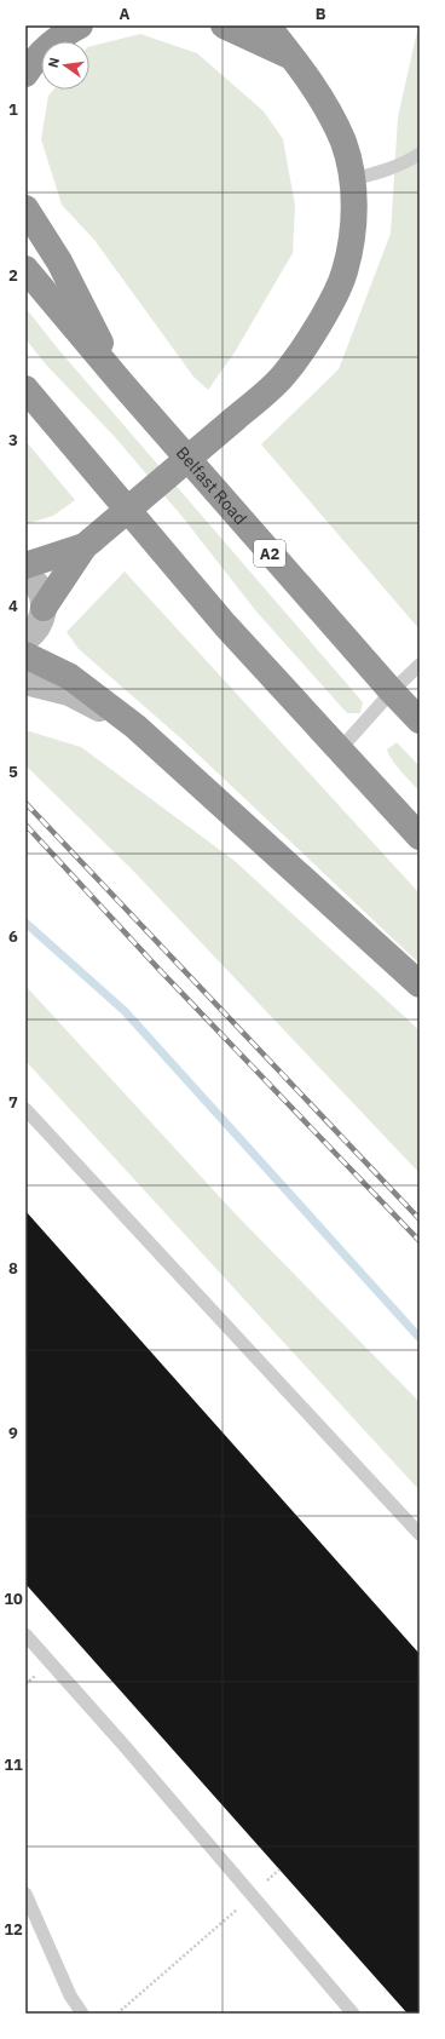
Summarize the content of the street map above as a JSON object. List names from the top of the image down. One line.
{"streets":{"highway":["Belfast Road","A2"]},"north":"left","grid":{"columns":["A","B"],"rows":["1","2","3","4","5","6","7","8","9","10","11","12"]}}
